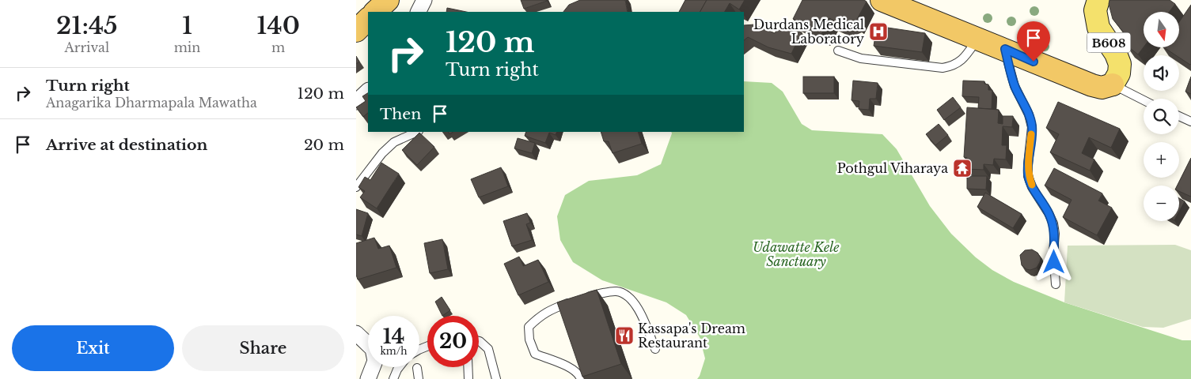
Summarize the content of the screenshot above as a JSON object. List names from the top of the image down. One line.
{"streets":{"main road":["B608"]},"parks":["Udawatte Kele Sanctuary"],"places":{"hospital":["Durdans Medical Laboratory"],"temple":["Pothgul Viharaya"],"restaurant":["Kassapa's Dream Restaurant"]},"north":"bottom","page":{"eta":["21:45","Arrival","1","min","140","m"],"map_buttons":["+","−"],"turn":["120 m","Turn right"],"list":[{"name":"Turn right","note":"Anagarika Dharmapala Mawatha","value":"120 m"},{"name":"Arrive at destination","value":"20 m"}],"then":"Then","speed":"14 km/h","limit":"20","buttons":["Exit","Share"]}}
